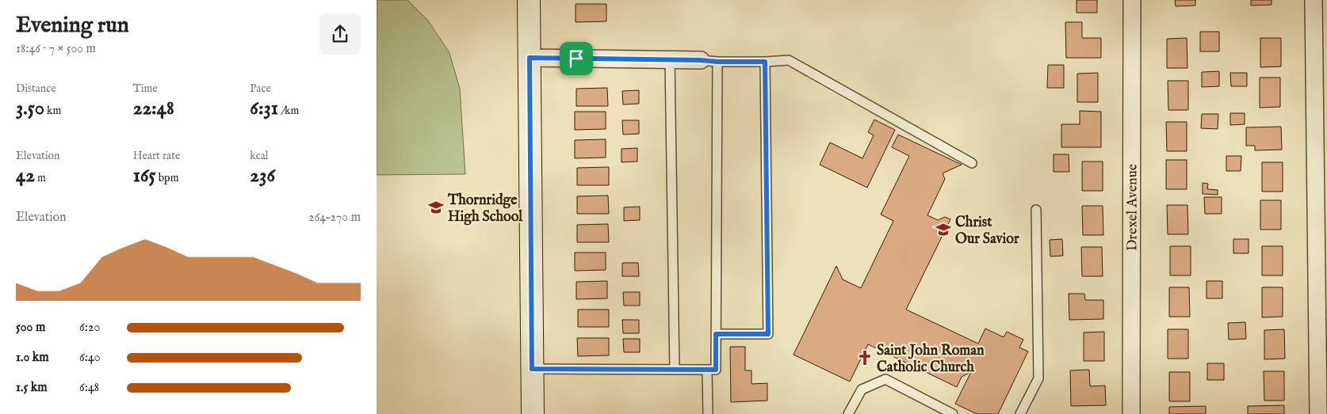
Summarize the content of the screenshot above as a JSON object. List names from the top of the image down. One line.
{"streets":{"street":["Drexel Avenue"]},"places":{"school or university":["Thornridge High School","Christ Our Savior"],"church":["Saint John Roman Catholic Church"]},"page":{"heading":["Evening run","18:46 · 7 × 500 m"],"stats":[["Distance","3.50 km"],["Time","22:48"],["Pace","6:31 /km"],["Elevation","42 m"],["Heart rate","165 bpm"],["kcal","236"]],"chart":["Elevation","264–270 m"],"list":[{"name":"500 m","note":"6:20"},{"name":"1.0 km","note":"6:40"},{"name":"1.5 km","note":"6:48"}]}}
